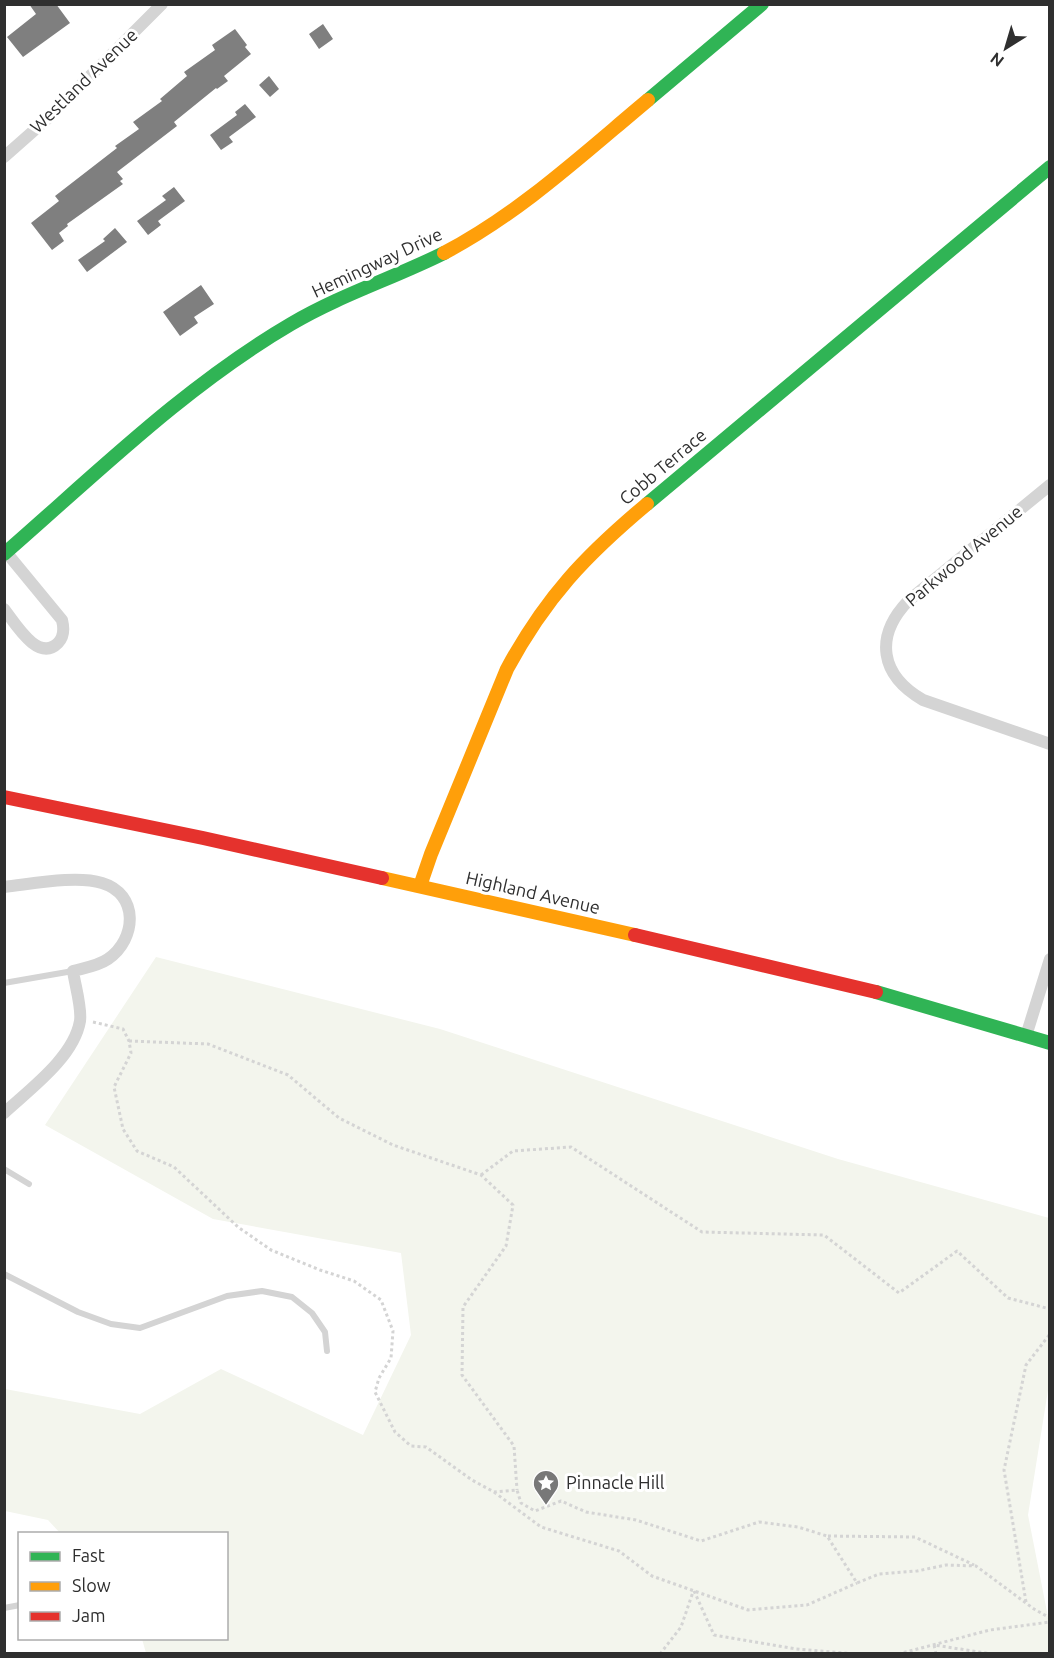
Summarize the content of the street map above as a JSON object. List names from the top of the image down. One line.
{"streets":{"street":["Westland Avenue","Hemingway Drive","Cobb Terrace","Parkwood Avenue","Highland Avenue"]},"crossings":[["Cobb Terrace","Highland Avenue"]],"places":{"place":["Pinnacle Hill"]},"legend":["Fast","Slow","Jam"],"north":"bottom left"}
